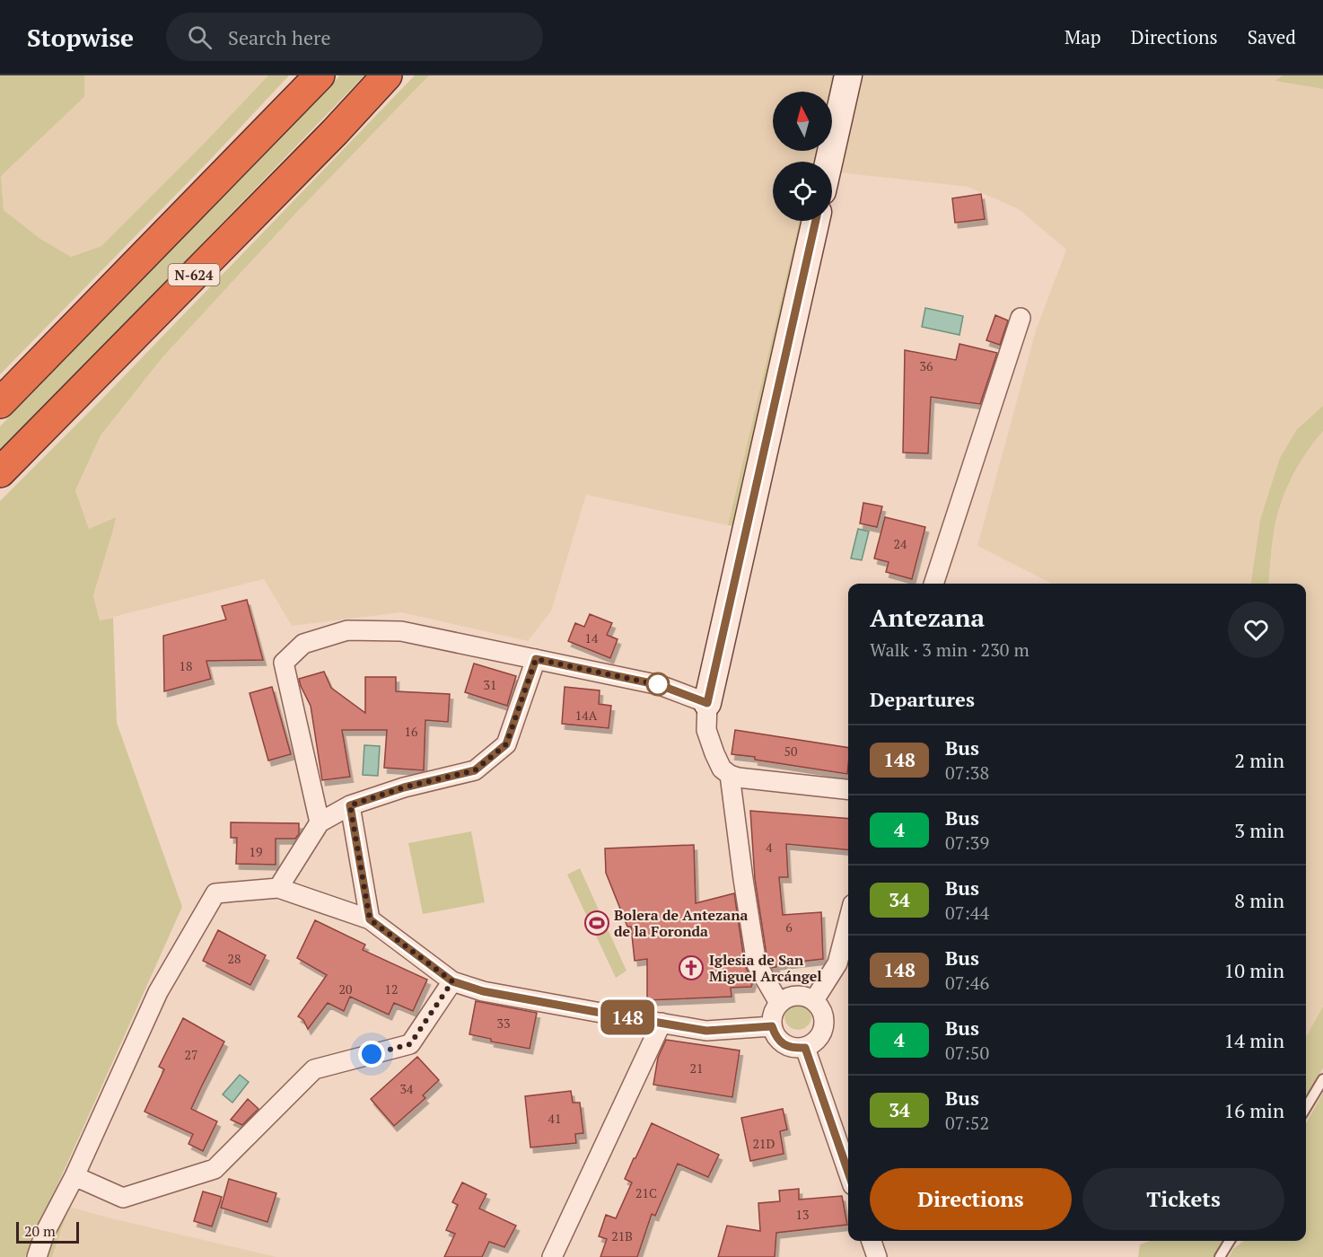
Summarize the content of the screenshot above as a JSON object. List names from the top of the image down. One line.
{"streets":{"highway":["N-624"]},"places":{"sports":["Bolera de Antezana de la Foronda"],"church":["Iglesia de San Miguel Arcángel"]},"lines":["bus line 148"],"house_numbers":["36","24","14","18","31","14A","16","50","4","19","6","28","20","12","33","27","21","34","41","21D","21C","13","21B"],"scale_bar":"20 m","north":"top","page":{"header":"Stopwise","search":"Search here","nav":["Map","Directions","Saved"],"on_map":"148","heading":[["Antezana","Walk · 3 min · 230 m"],"Departures"],"list":[{"mark":"148","name":"Bus","note":"07:38","value":"2 min"},{"mark":"4","name":"Bus","note":"07:39","value":"3 min"},{"mark":"34","name":"Bus","note":"07:44","value":"8 min"},{"mark":"148","name":"Bus","note":"07:46","value":"10 min"},{"mark":"4","name":"Bus","note":"07:50","value":"14 min"},{"mark":"34","name":"Bus","note":"07:52","value":"16 min"}],"buttons":["Directions","Tickets"],"scale":"20 m"}}
